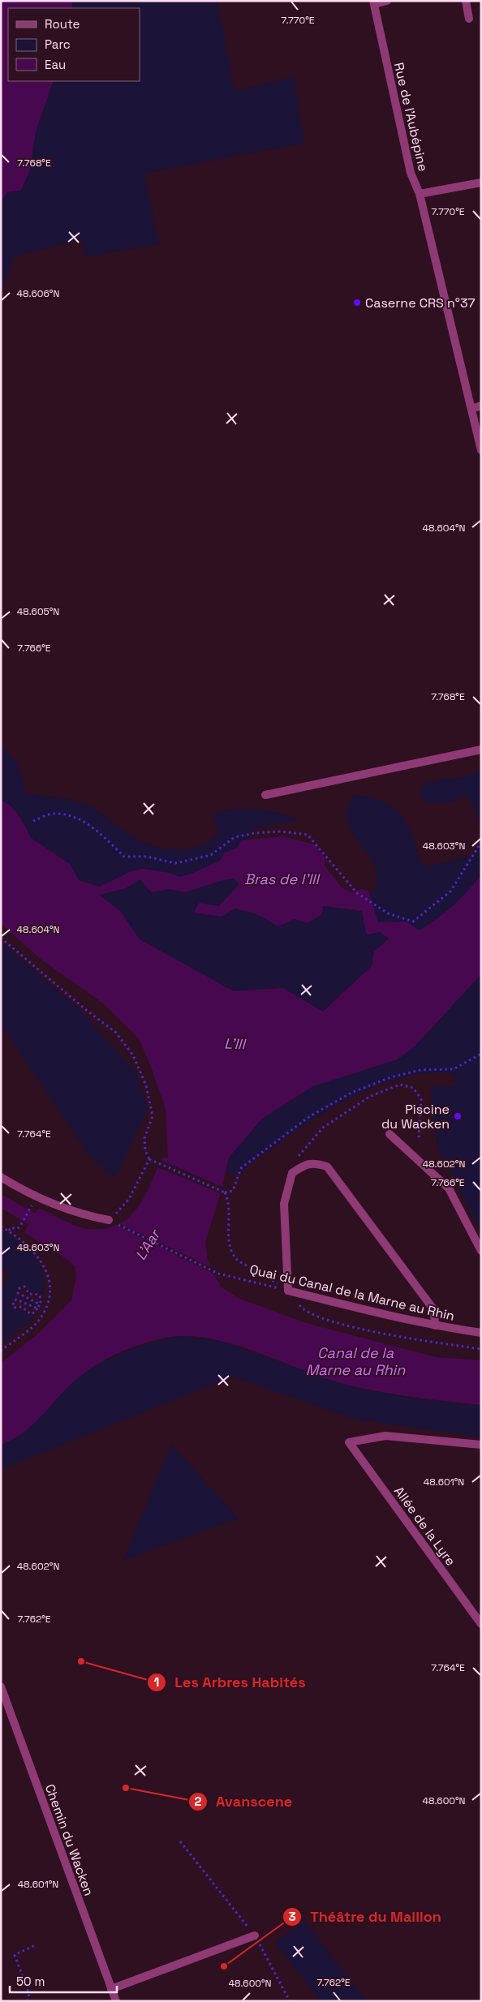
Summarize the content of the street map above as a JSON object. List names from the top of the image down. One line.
{"streets":{"street":["Rue de l'Aubépine","Quai du Canal de la Marne au Rhin","Allée de la Lyre","Chemin du Wacken"]},"water":["Bras de l'Ill","L'Ill","L'Aar","Canal de la Marne au Rhin"],"places":["Caserne CRS n°37","Piscine du Wacken","Les Arbres Habités","Avanscene","Théâtre du Maillon"],"legend":["Route","Parc","Eau"],"scale_bar":"50 m","coordinates":["7.770°E","7.768°E","48.606°N","48.604°N","48.605°N","7.766°E","48.603°N","7.764°E","48.602°N","48.601°N","7.762°E","48.600°N"]}
